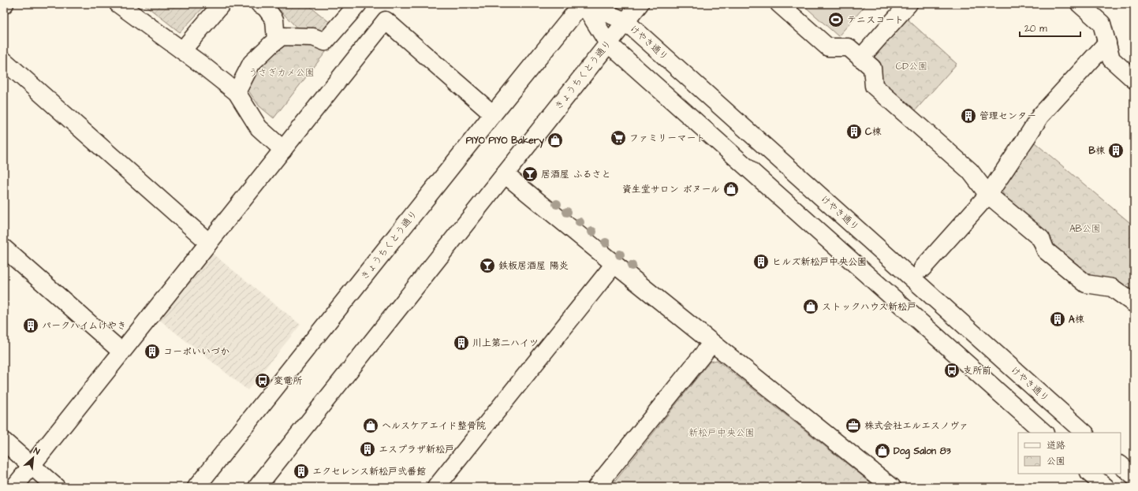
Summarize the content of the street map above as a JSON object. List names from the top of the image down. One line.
{"streets":{"street":["けやき通り","きょうちくとう通り"]},"crossings":[["けやき通り","きょうちくとう通り"]],"parks":["CD公園","うさぎカメ公園","AB公園","新松戸中央公園"],"places":{"sports":["テニスコート"],"building":["管理センター","C棟","B棟","ヒルズ新松戸中央公園","A棟","パークハイムけやき","川上第二ハイツ","コーポいいづか","エスプラザ新松戸","エクセレンス新松戸弐番館"],"supermarket":["ファミリーマート"],"shop":["PIYO PIYO Bakery","資生堂サロン ボヌール","ストックハウス新松戸","ヘルスケアエイド整骨院","Dog Salon 83"],"bar":["居酒屋 ふるさと","鉄板居酒屋 陽炎"],"bus stop":["支所前","変電所"],"office":["株式会社エルエスノヴァ"]},"legend":["道路","公園"],"scale_bar":"20 m","north":"top right"}
